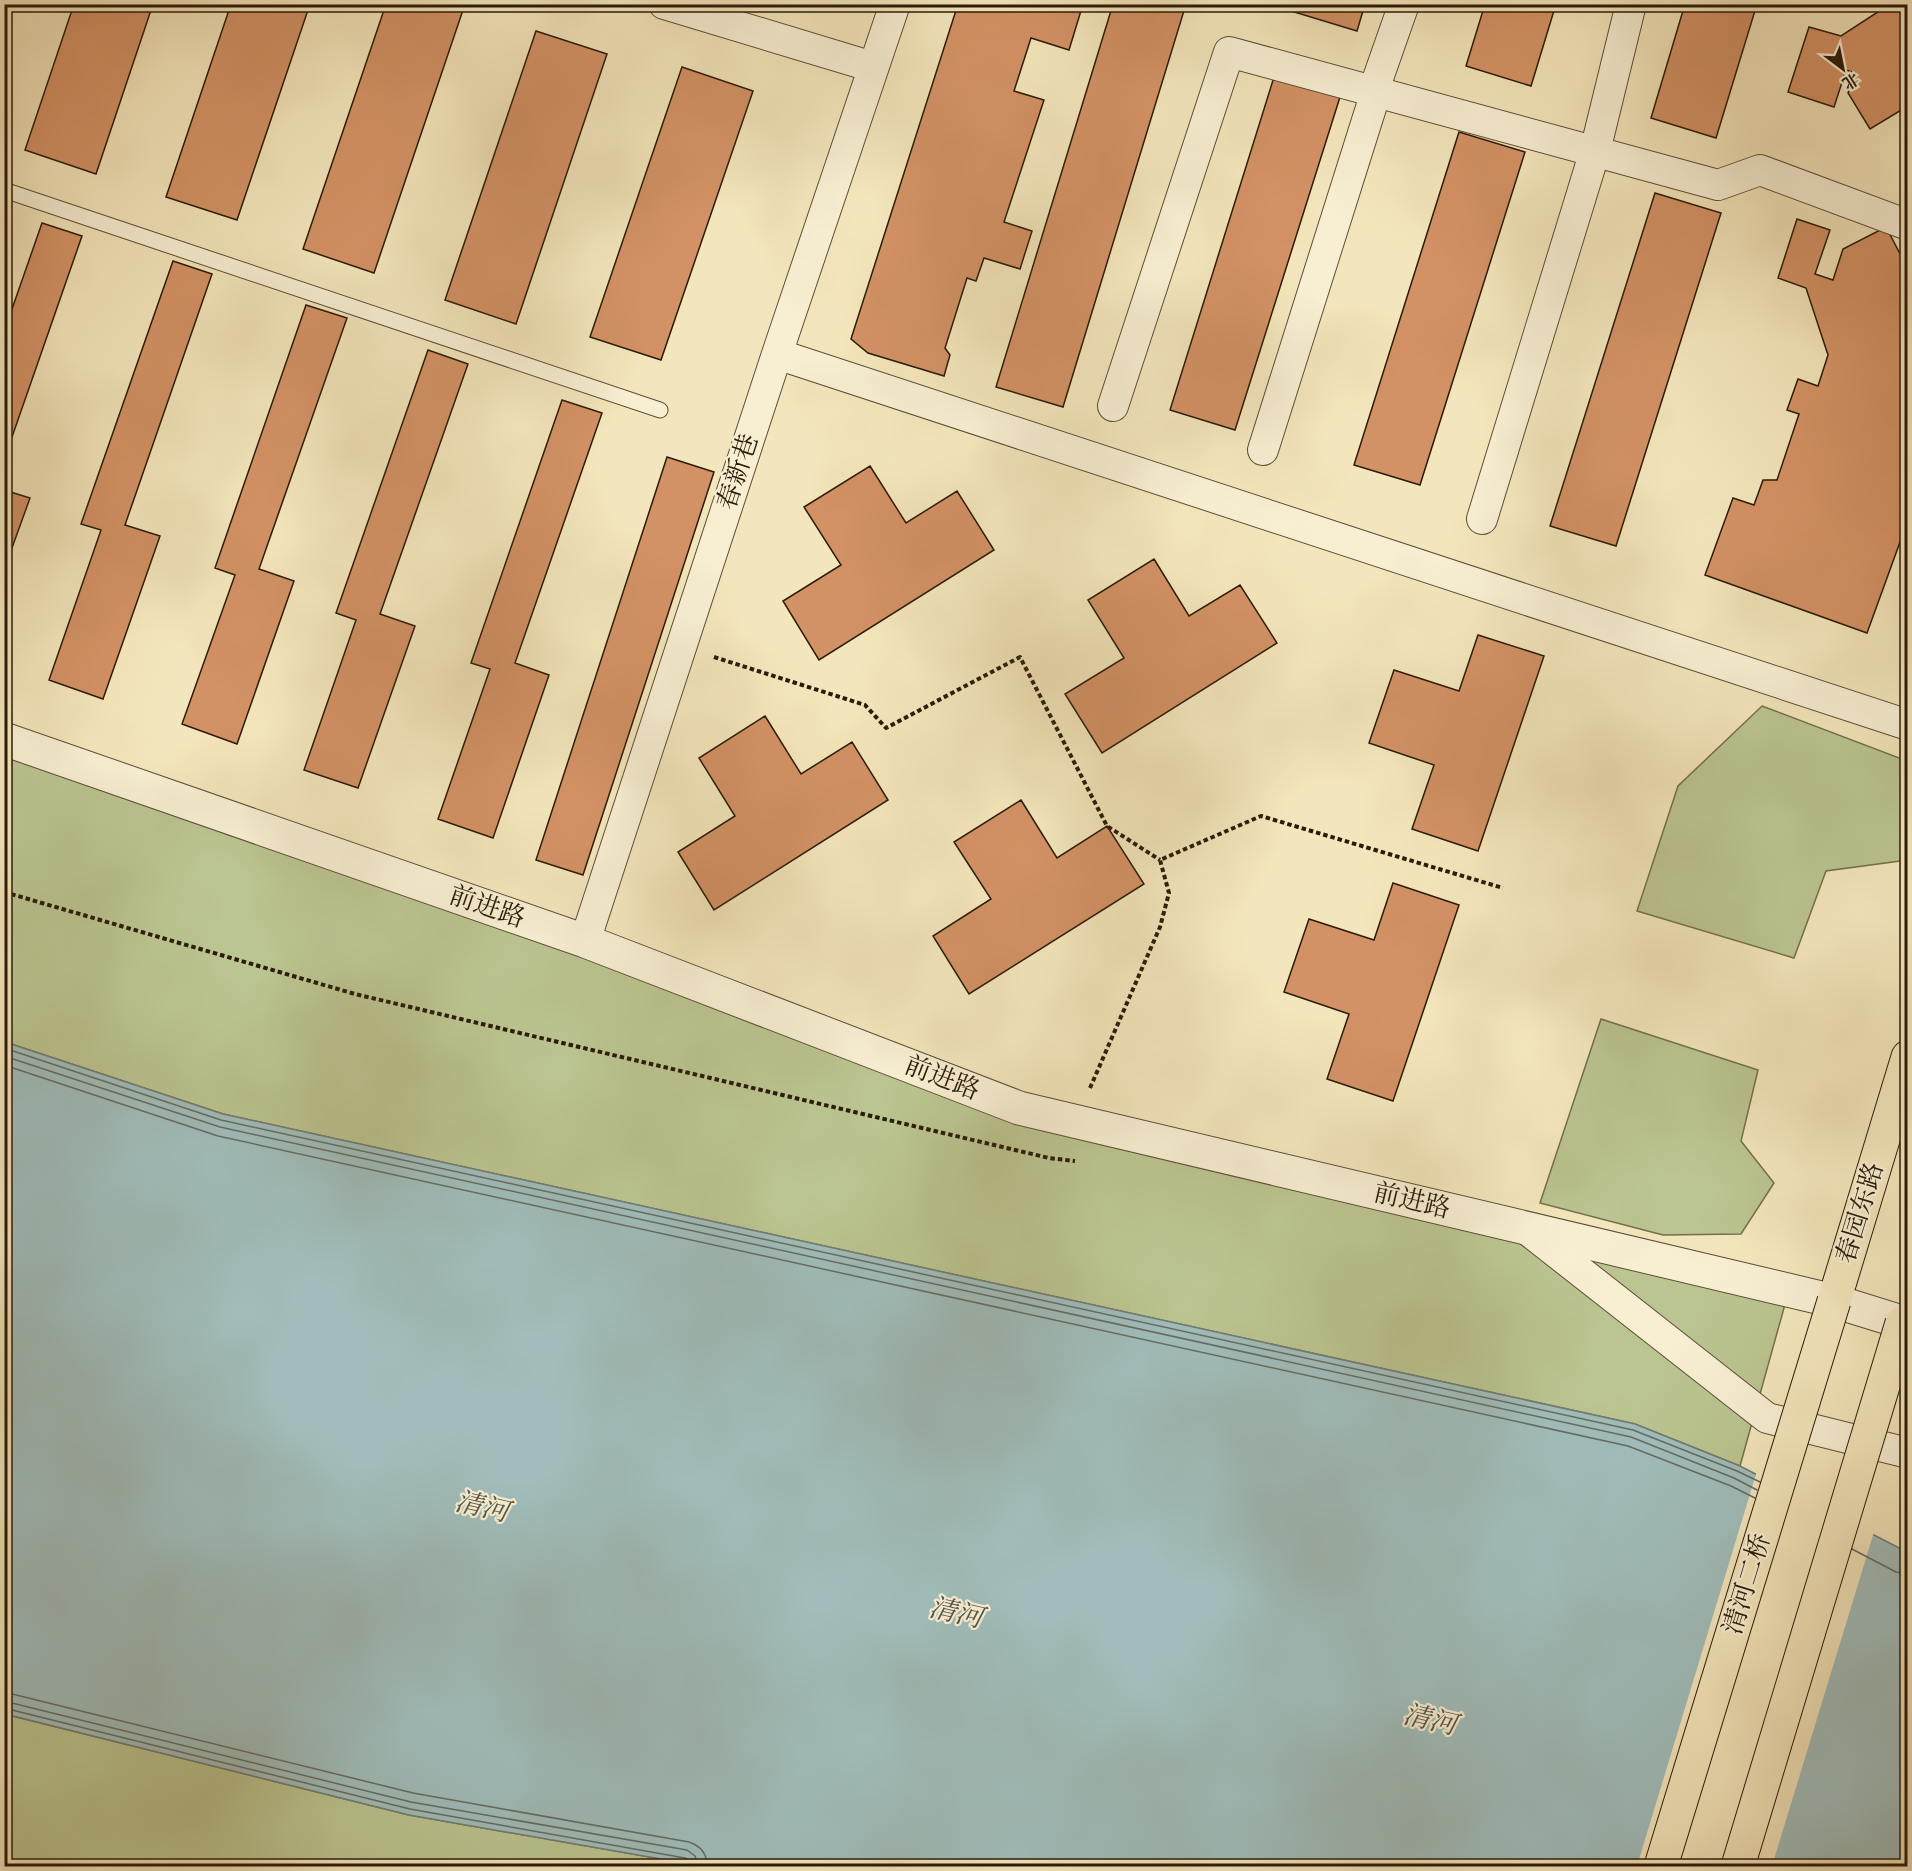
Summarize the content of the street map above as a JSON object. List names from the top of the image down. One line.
{"streets":{"main road":["春园东路","清河二桥"],"street":["春新巷","前进路"]},"crossings":[["春新巷","前进路"],["前进路","春园东路"],["前进路","清河二桥"],["春园东路","清河二桥"]],"water":["清河"],"north":"bottom right"}
